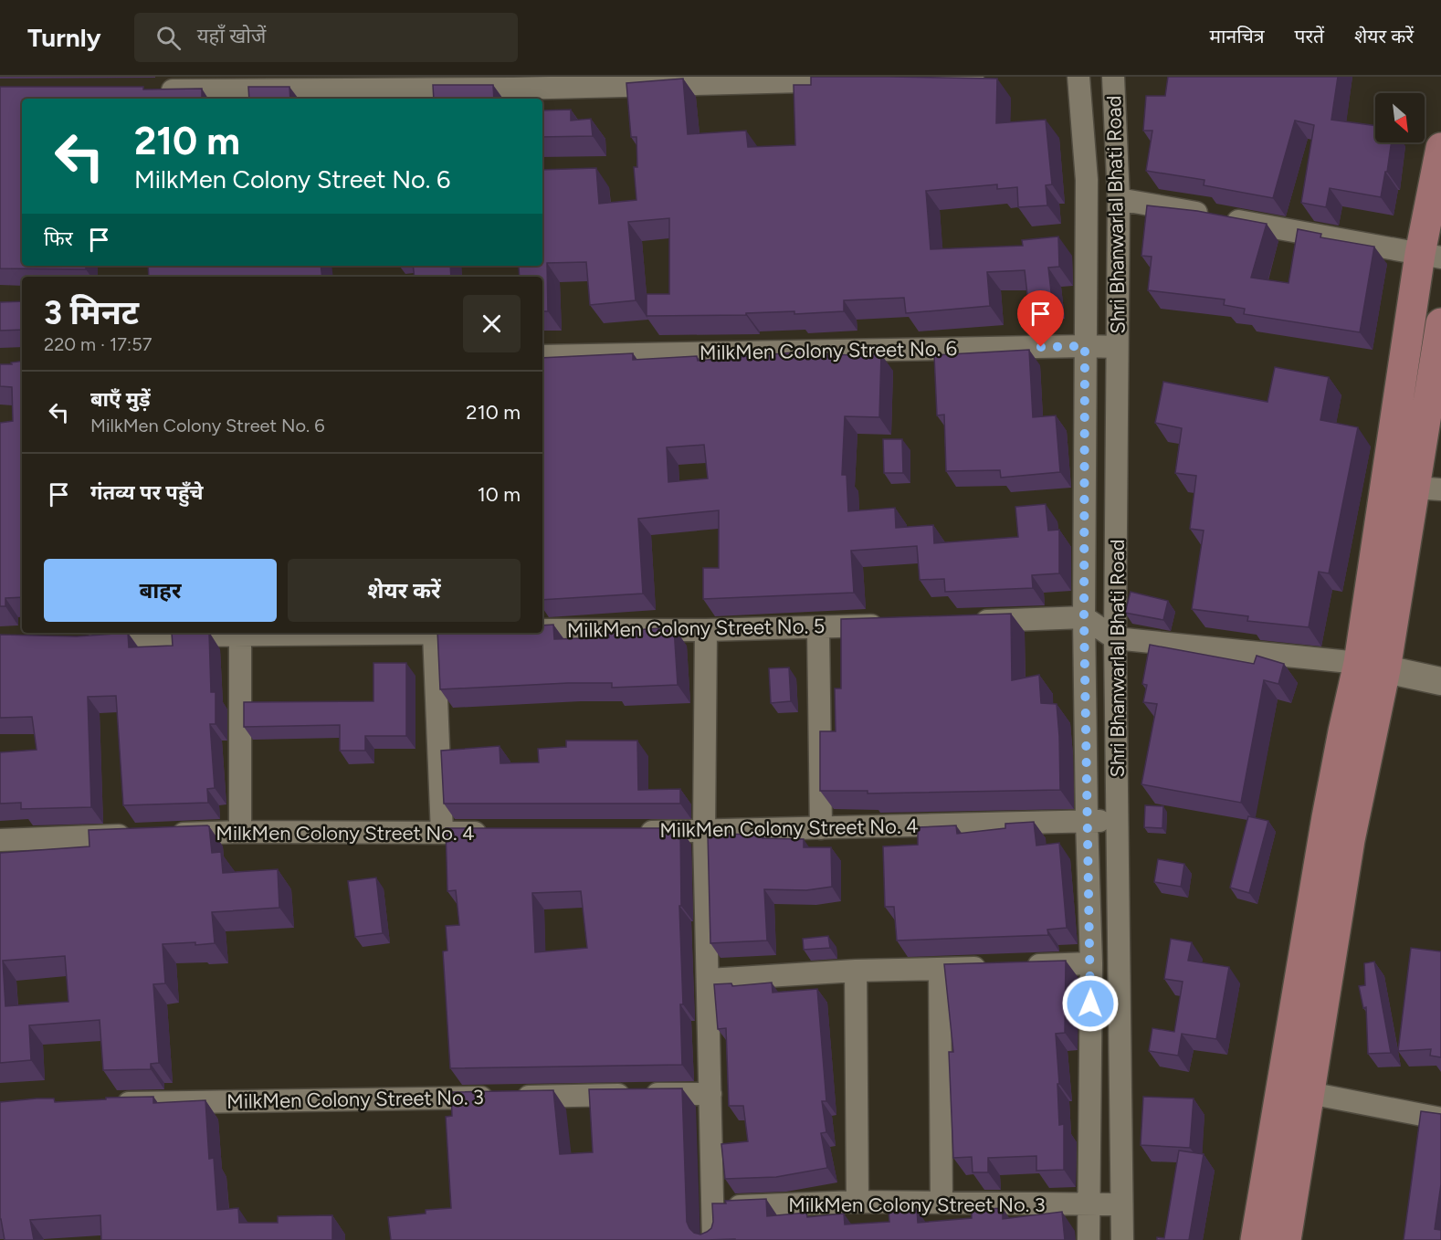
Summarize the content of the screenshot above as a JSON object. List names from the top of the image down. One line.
{"streets":{"street":["Shri Bhanwarlal Bhati Road","MilkMen Colony Street No. 6","MilkMen Colony Street No. 5","MilkMen Colony Street No. 4","MilkMen Colony Street No. 3"]},"crossings":[["Shri Bhanwarlal Bhati Road","MilkMen Colony Street No. 6"],["Shri Bhanwarlal Bhati Road","MilkMen Colony Street No. 4"],["Shri Bhanwarlal Bhati Road","MilkMen Colony Street No. 3"]],"north":"bottom right","page":{"header":"Turnly","search":"यहाँ खोजें","nav":["मानचित्र","परतें","शेयर करें"],"turn":["210 m","MilkMen Colony Street No. 6"],"then":"फिर","heading":["3 मिनट","220 m · 17:57"],"list":[{"name":"बाएँ मुड़ें","note":"MilkMen Colony Street No. 6","value":"210 m"},{"name":"गंतव्य पर पहुँचे","value":"10 m"}],"buttons":["बाहर","शेयर करें"]}}
